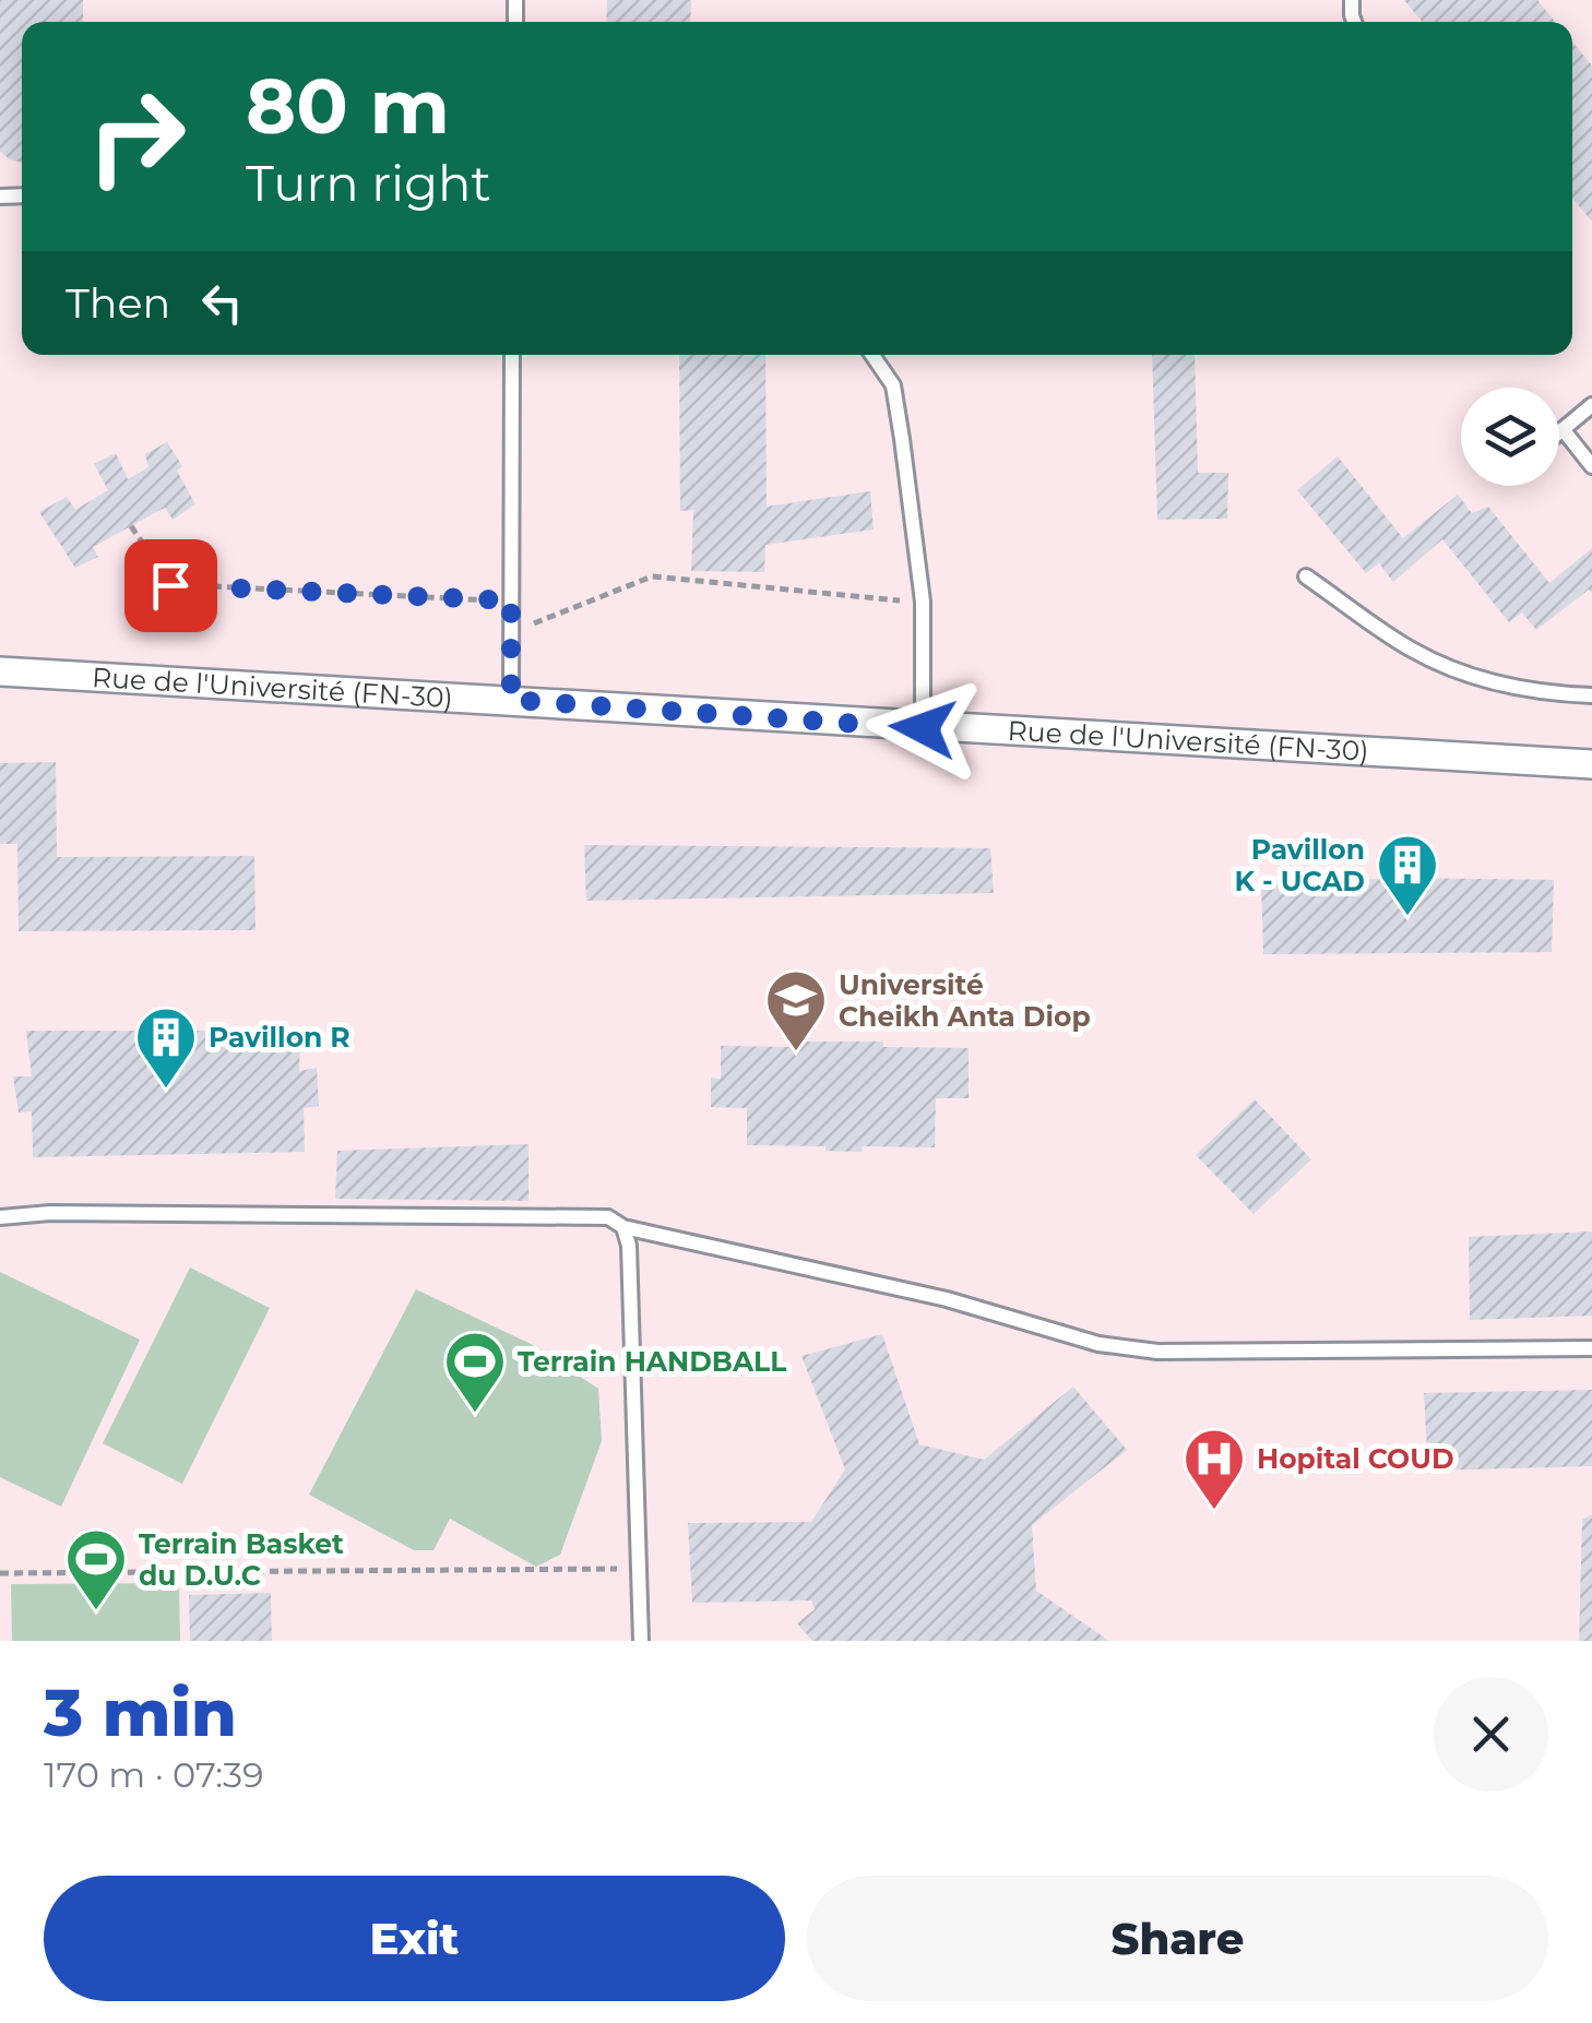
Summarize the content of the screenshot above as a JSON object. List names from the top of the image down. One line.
{"streets":{"street":["Rue de l'Université (FN-30)"]},"places":{"building":["Pavillon K - UCAD","Pavillon R"],"school or university":["Université Cheikh Anta Diop"],"sports":["Terrain HANDBALL","Terrain Basket du D.U.C"],"hospital":["Hopital COUD"]},"page":{"turn":["80 m","Turn right"],"then":"Then","heading":["3 min","170 m · 07:39"],"buttons":["Exit","Share"]}}
